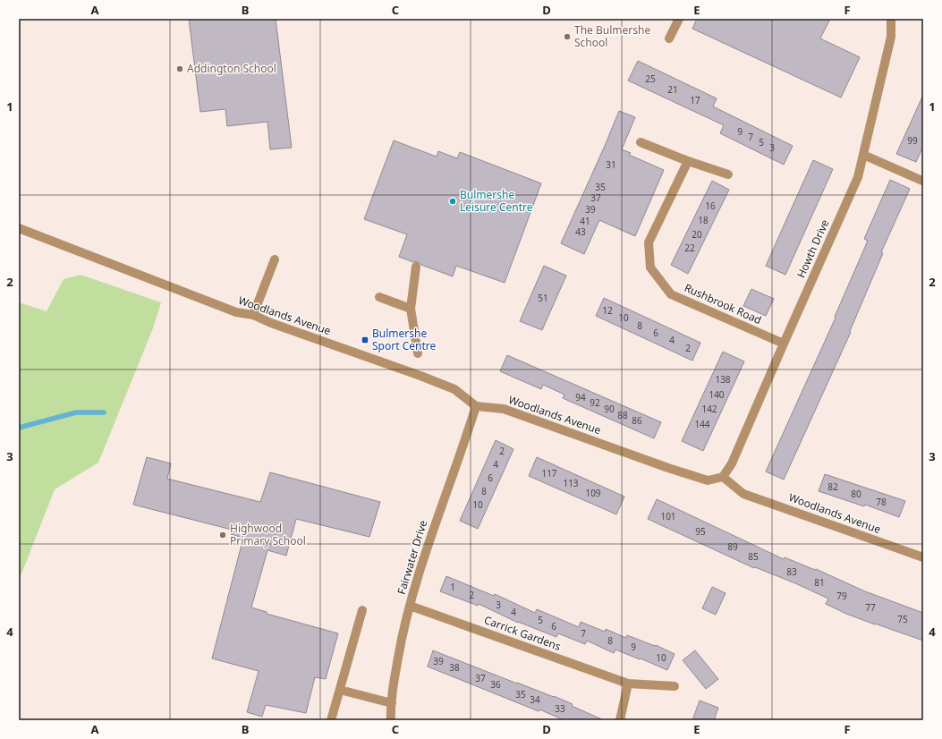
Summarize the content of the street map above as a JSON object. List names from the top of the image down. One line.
{"streets":{"street":["Howth Drive","Rushbrook Road","Woodlands Avenue","Fairwater Drive","Carrick Gardens"]},"crossings":[["Howth Drive","Rushbrook Road"],["Howth Drive","Woodlands Avenue"],["Woodlands Avenue","Fairwater Drive"],["Fairwater Drive","Carrick Gardens"]],"places":{"other":["The Bulmershe School","Addington School","Bulmershe Leisure Centre","Highwood Primary School"],"transit":["Bulmershe Sport Centre"]},"house_numbers":["25","21","17","9","7","99","5","3","31","35","37","16","39","18","41","43","20","22","51","12","10","8","6","4","2","138","140","94","92","90","142","88","86","144","2","4","117","6","113","82","8","109","80","78","10","101","95","89","85","83","81","1","2","79","3","77","4","75","5","6","7","8","9","10","39","38","37","36","35","34","33"],"grid":{"columns":["A","B","C","D","E","F"],"rows":["1","2","3","4"]}}
